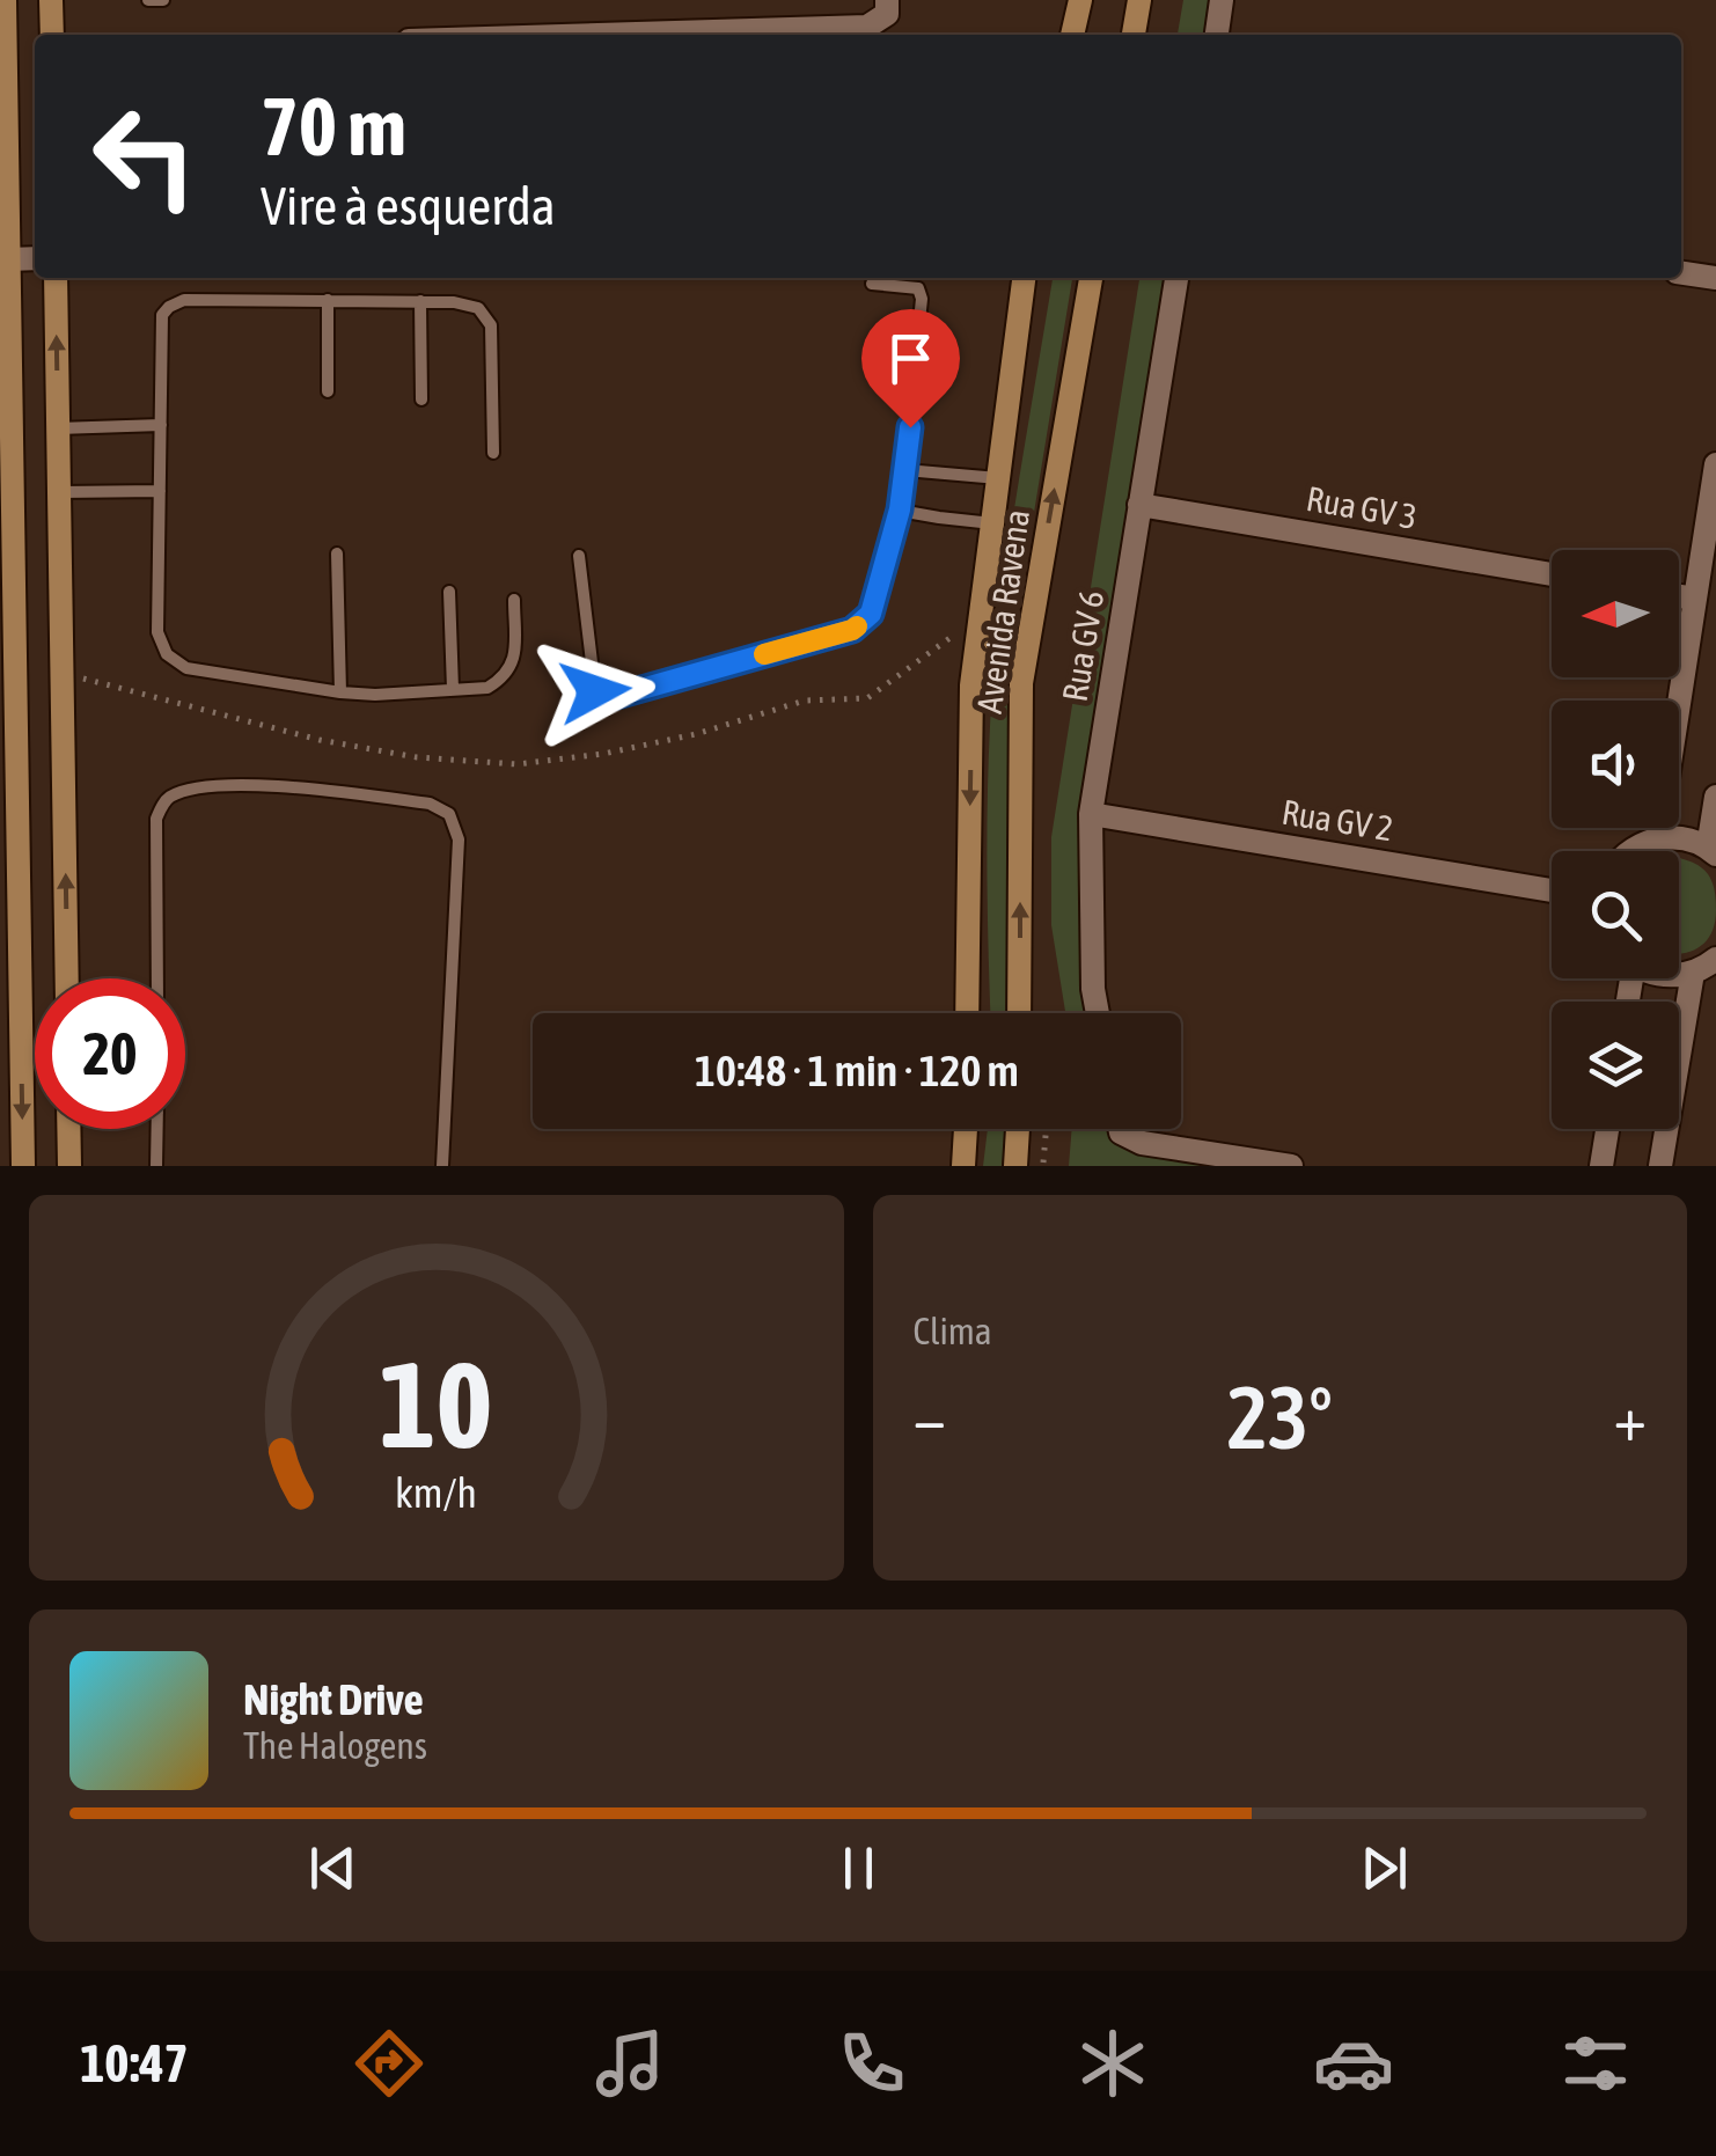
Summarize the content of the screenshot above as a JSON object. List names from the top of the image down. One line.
{"streets":{"main road":["Avenida Ravena"],"street":["Rua GV 3","Rua GV 6","Rua GV 2"]},"crossings":[["Rua GV 3","Rua GV 6"],["Rua GV 6","Rua GV 2"]],"north":"left","page":{"turn":["70 m","Vire à esquerda"],"limit":"20","trip":"10:48 · 1 min · 120 m","tile":"Clima","heat":["−","23°","+"],"song":["Night Drive","The Halogens"],"tabs":"10:47","gauge":["10","km/h"]}}
